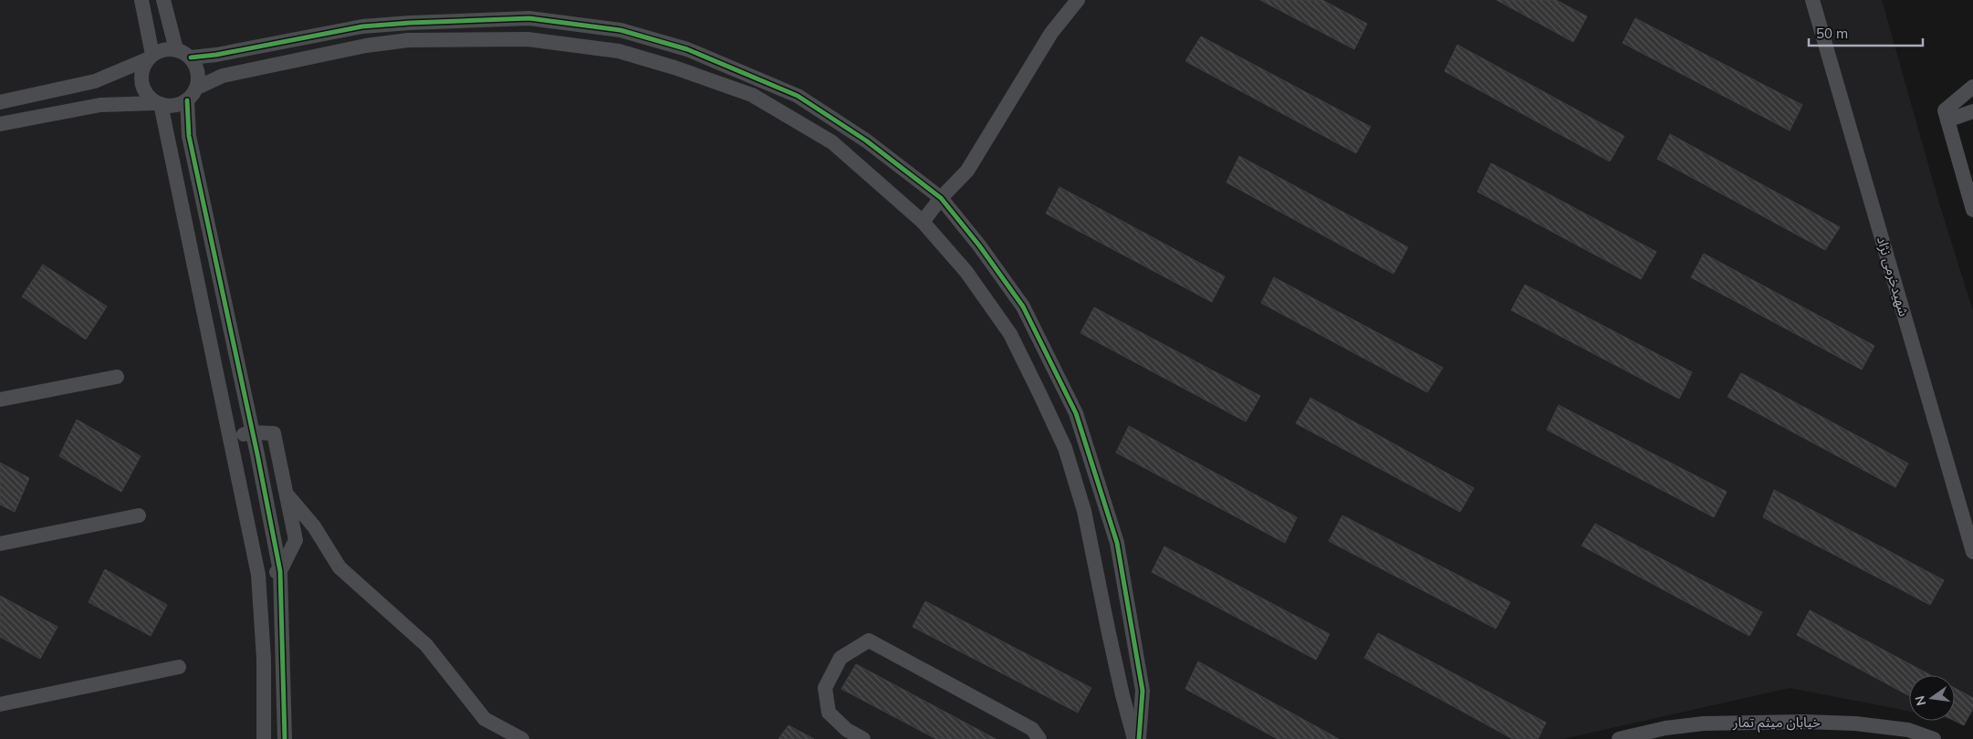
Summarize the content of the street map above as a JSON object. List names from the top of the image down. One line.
{"streets":{"street":["شهیدخرمی نژاد","خیابان میثم تمار"]},"scale_bar":"50 m","north":"left"}
